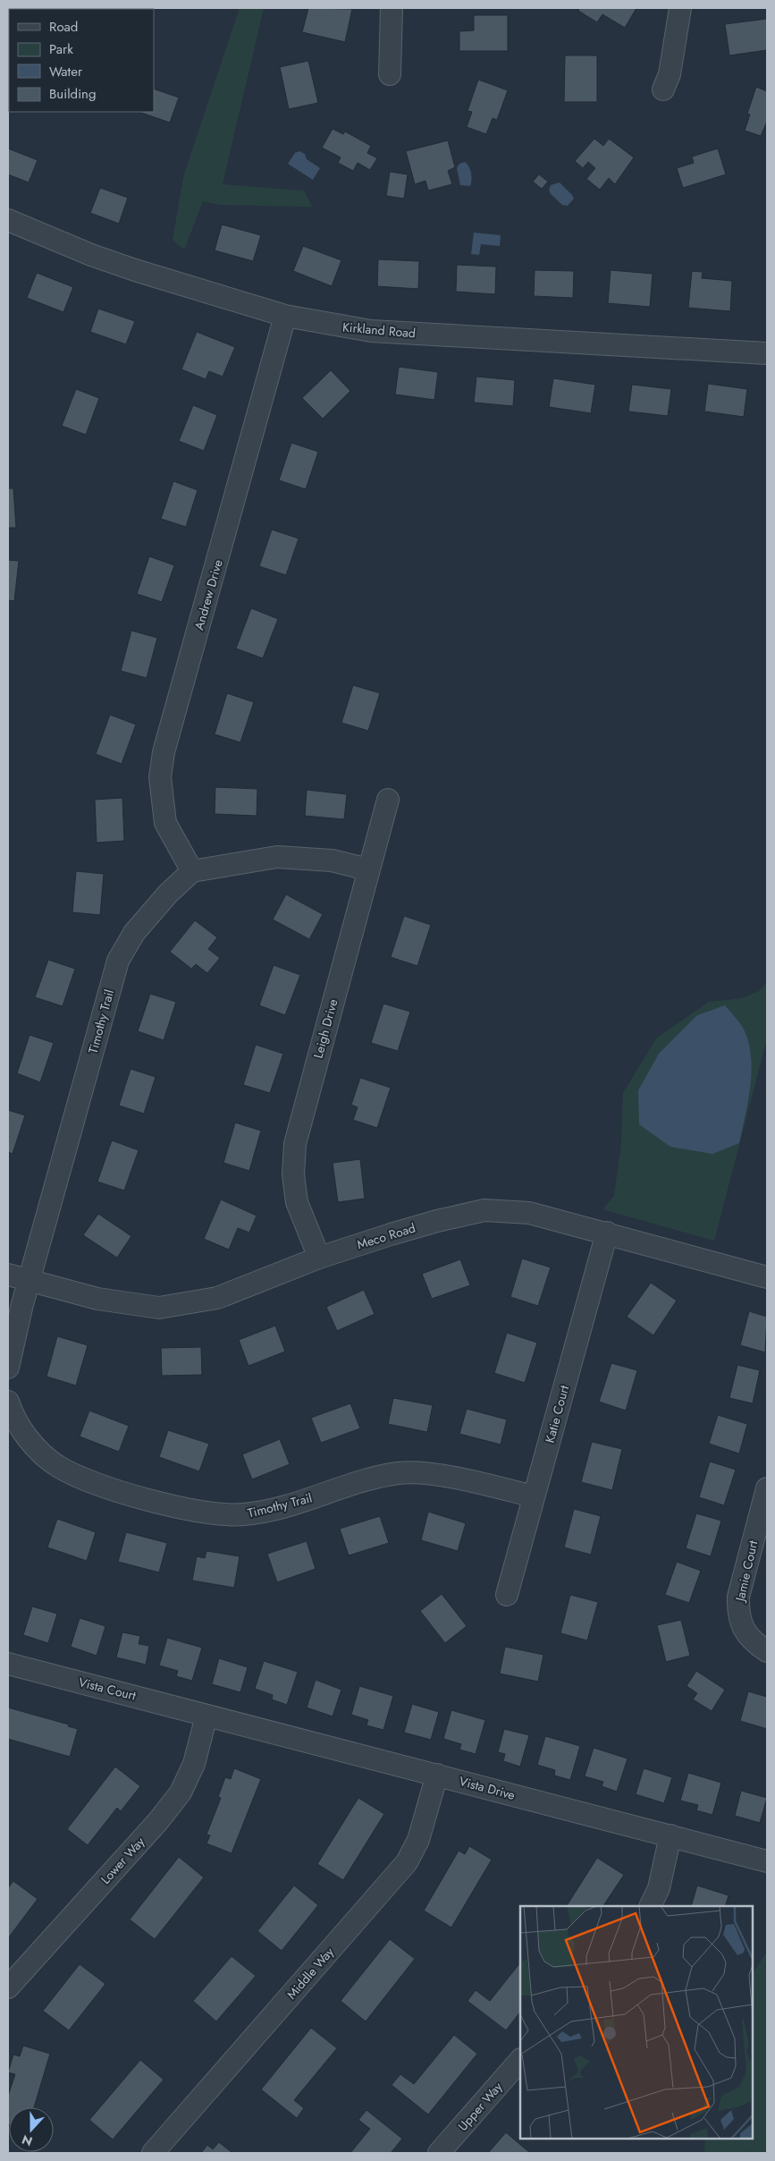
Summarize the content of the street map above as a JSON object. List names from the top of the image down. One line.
{"streets":{"street":["Kirkland Road","Andrew Drive","Timothy Trail","Leigh Drive","Meco Road","Katie Court","Jamie Court","Vista Court","Vista Drive","Lower Way","Middle Way","Upper Way"]},"crossings":[["Kirkland Road","Andrew Drive"],["Andrew Drive","Timothy Trail"],["Timothy Trail","Meco Road"],["Timothy Trail","Katie Court"],["Leigh Drive","Meco Road"],["Meco Road","Katie Court"],["Vista Court","Vista Drive"],["Vista Court","Lower Way"],["Vista Drive","Lower Way"],["Vista Drive","Middle Way"]],"legend":["Road","Park","Water","Building"],"north":"bottom"}
